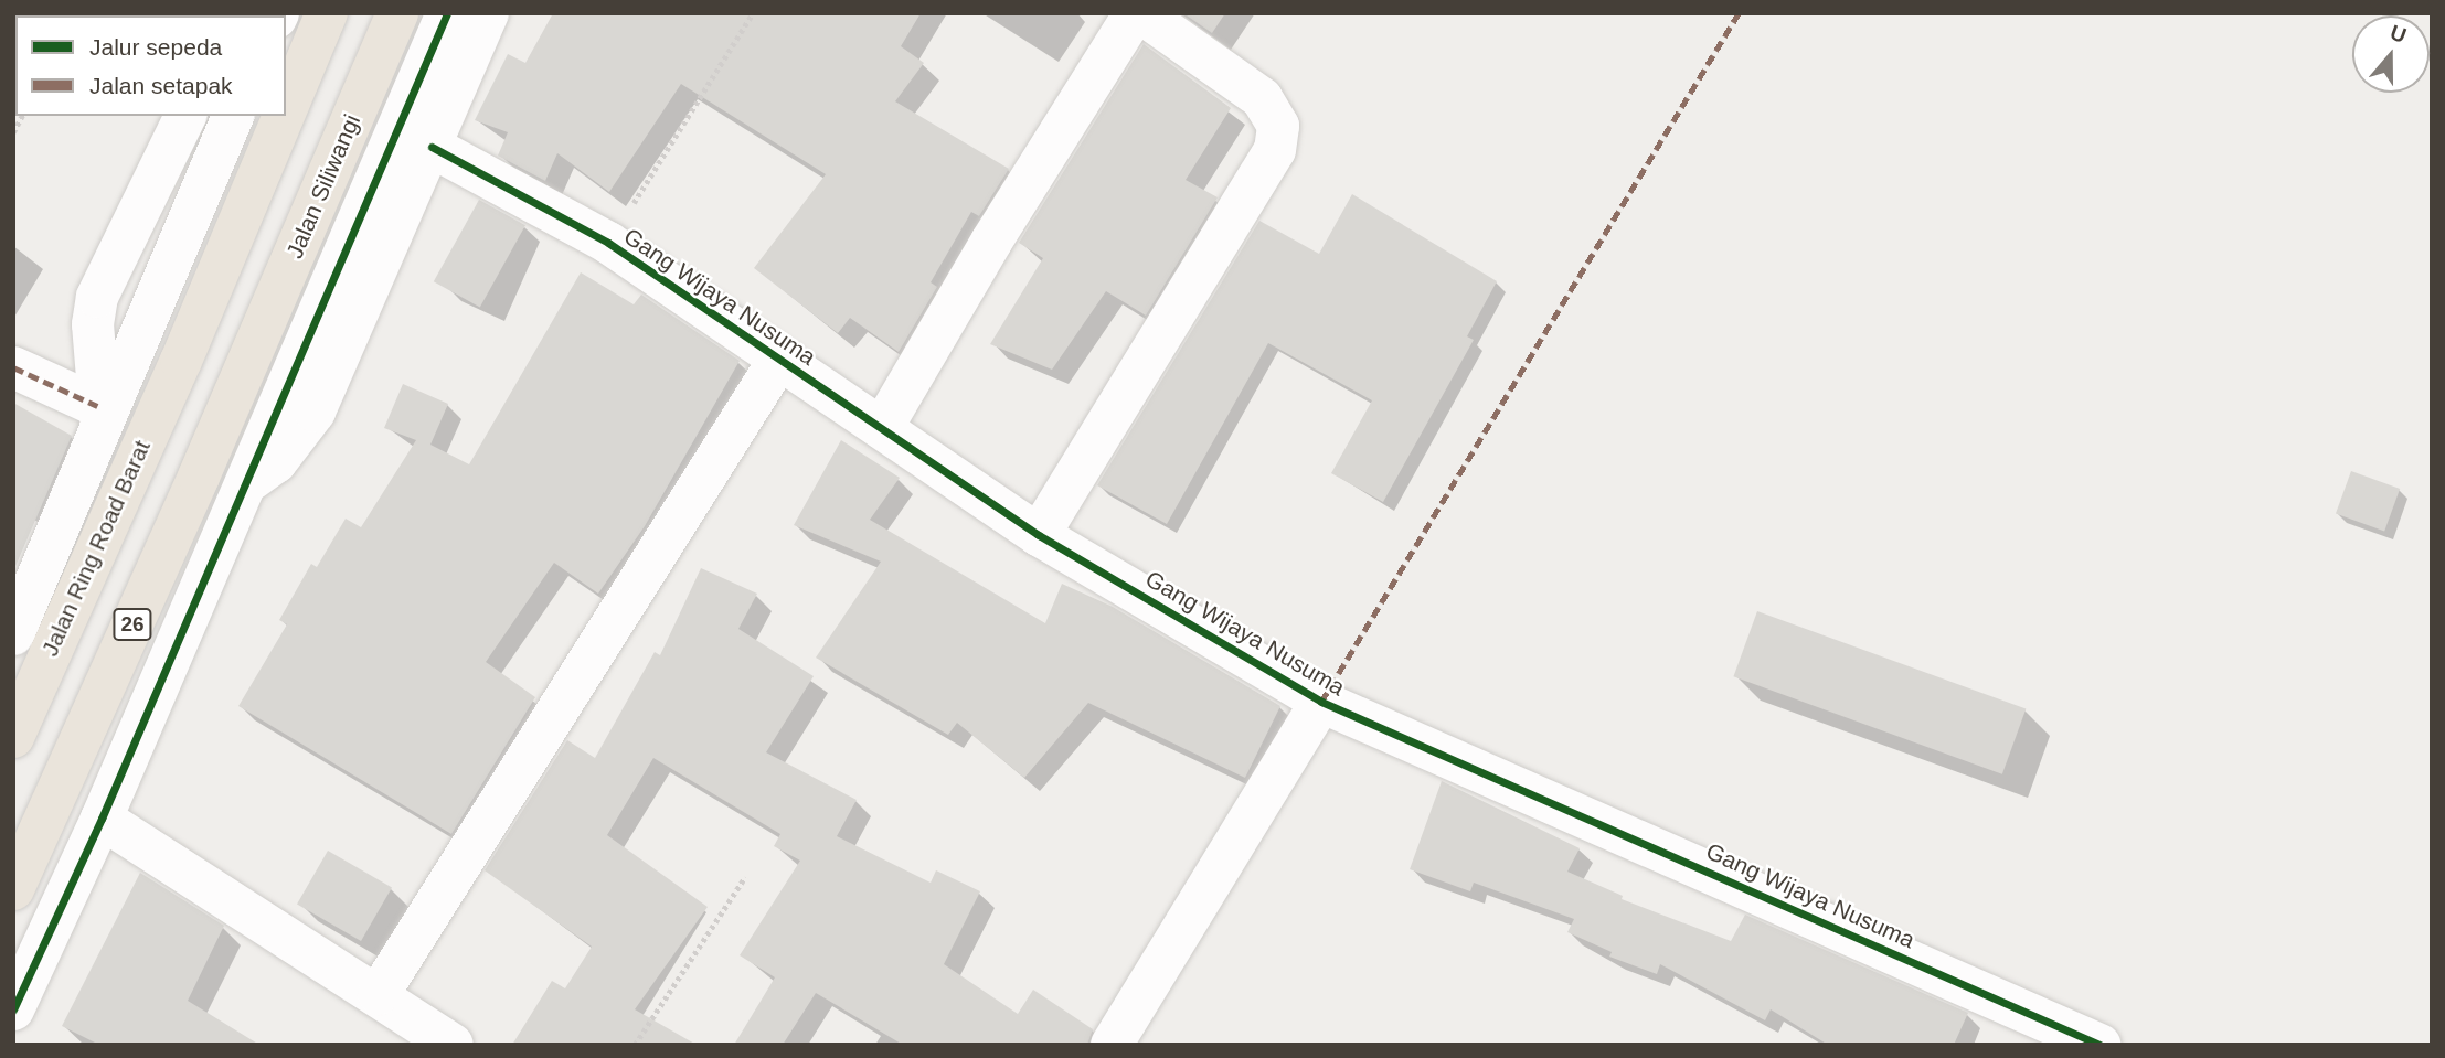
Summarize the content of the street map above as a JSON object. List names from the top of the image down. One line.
{"streets":{"highway":["Jalan Siliwangi","Jalan Ring Road Barat","26"],"street":["Gang Wijaya Nusuma"]},"crossings":[["Jalan Siliwangi","26"]],"legend":["Jalur sepeda","Jalan setapak"],"north":"top"}
